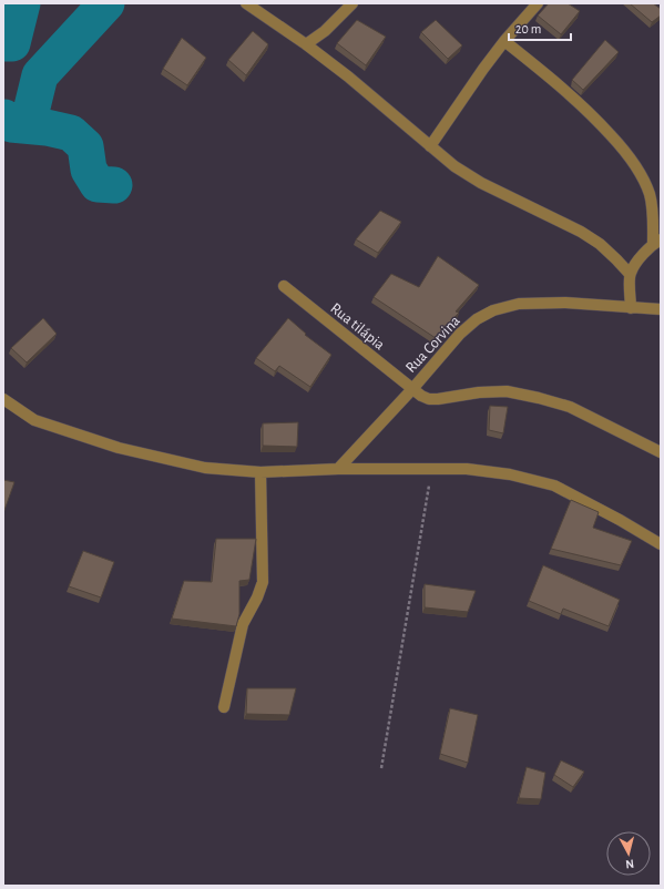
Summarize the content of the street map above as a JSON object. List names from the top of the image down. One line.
{"streets":{"street":["Rua tilápia","Rua Corvina"]},"crossings":[["Rua tilápia","Rua Corvina"]],"scale_bar":"20 m","north":"bottom"}
